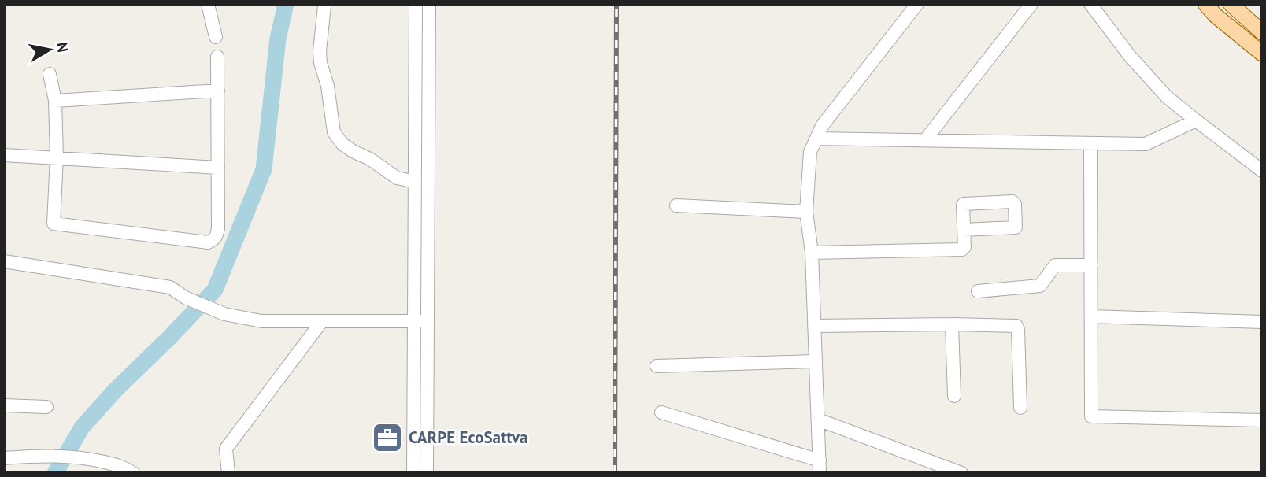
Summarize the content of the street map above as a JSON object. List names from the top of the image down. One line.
{"places":{"office":["CARPE EcoSattva"]},"north":"right"}
